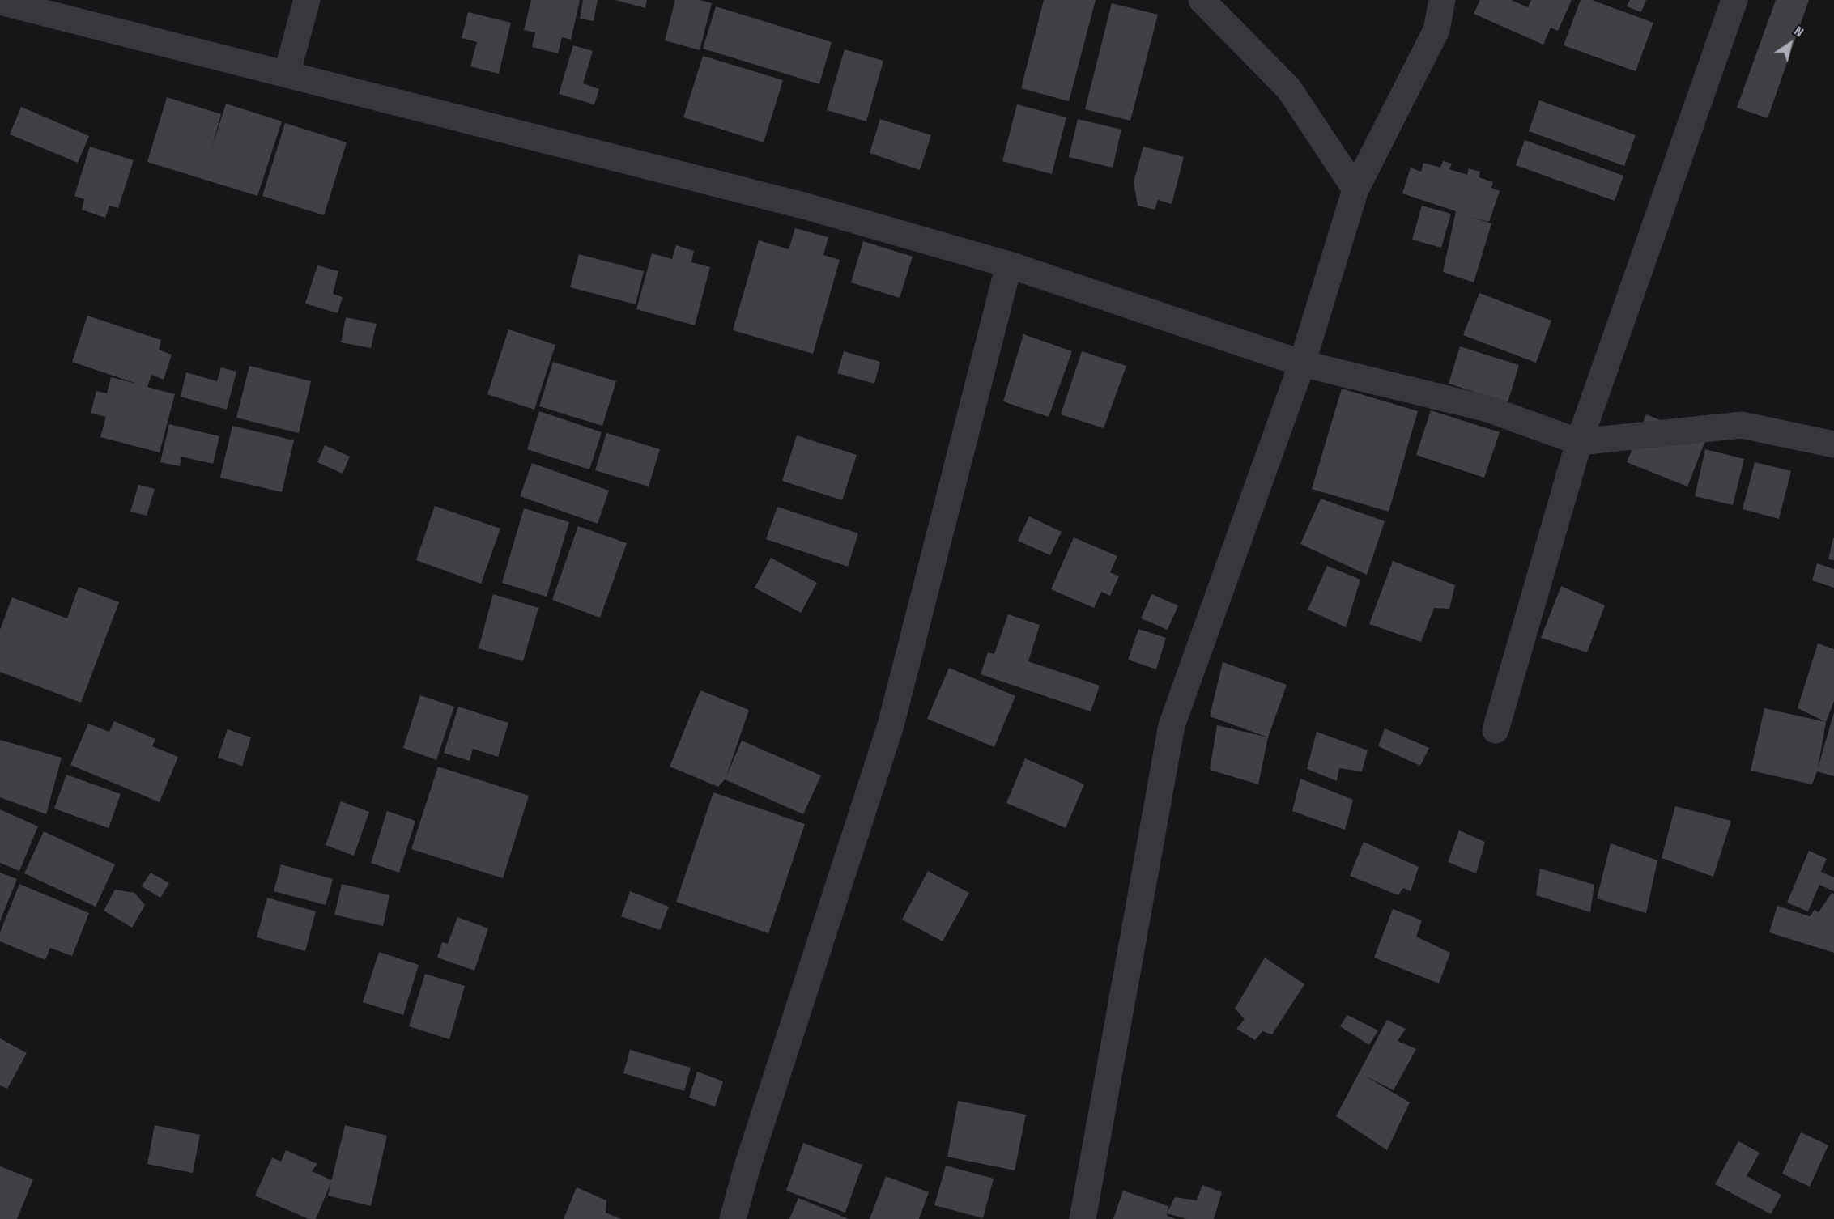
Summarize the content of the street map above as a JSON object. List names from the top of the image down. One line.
{"north":"top right"}
